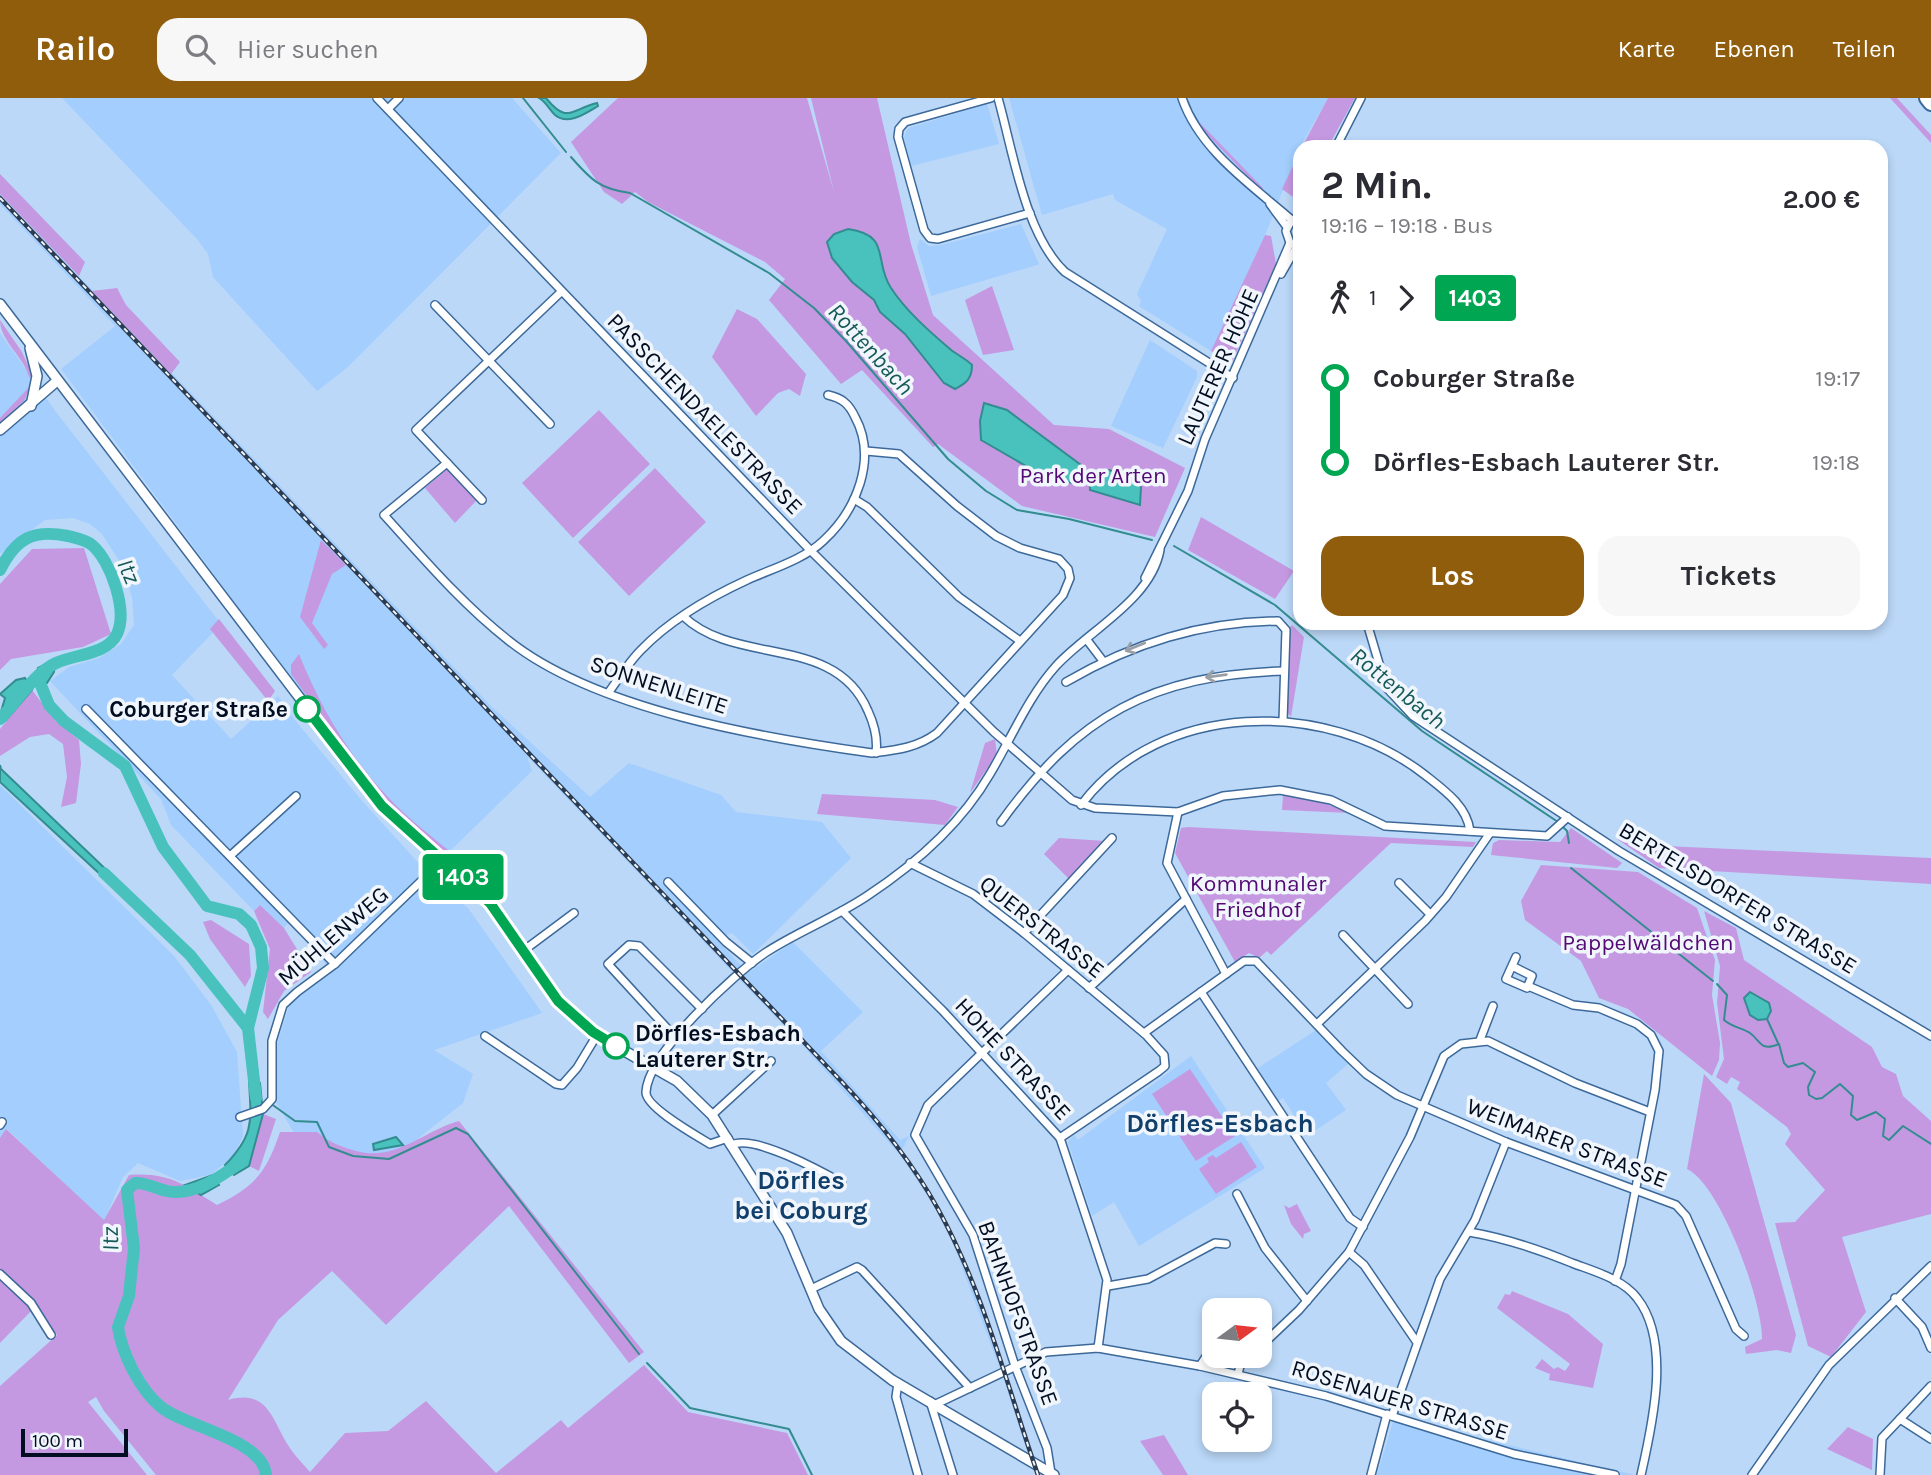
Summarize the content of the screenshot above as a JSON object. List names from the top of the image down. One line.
{"streets":{"street":["LAUTERER HÖHE","PASSCHENDAELESTRASSE","SONNENLEITE","BERTELSDORFER STRASSE","QUERSTRASSE","MÜHLENWEG","HOHE STRASSE","WEIMARER STRASSE","BAHNHOFSTRASSE","ROSENAUER STRASSE"]},"crossings":[["LAUTERER HÖHE","PASSCHENDAELESTRASSE"],["LAUTERER HÖHE","QUERSTRASSE"],["LAUTERER HÖHE","HOHE STRASSE"],["PASSCHENDAELESTRASSE","SONNENLEITE"],["QUERSTRASSE","HOHE STRASSE"],["HOHE STRASSE","BAHNHOFSTRASSE"],["HOHE STRASSE","ROSENAUER STRASSE"],["BAHNHOFSTRASSE","ROSENAUER STRASSE"]],"districts":["Dörfles-Esbach","Dörfles bei Coburg"],"water":["Rottenbach","Itz"],"parks":["Park der Arten","Kommunaler Friedhof","Pappelwäldchen"],"places":["Coburger Straße","Dörfles-Esbach Lauterer Str."],"lines":["bus line 1403"],"scale_bar":"100 m","north":"right","page":{"header":"Railo","search":"Hier suchen","nav":["Karte","Ebenen","Teilen"],"on_map":"1403","heading":["2 Min.","19:16 – 19:18 · Bus","2.00 €"],"legs":["1","1403"],"list":[{"name":"Coburger Straße","value":"19:17"},{"name":"Dörfles-Esbach Lauterer Str.","value":"19:18"}],"buttons":["Los","Tickets"],"scale":"100 m"}}
